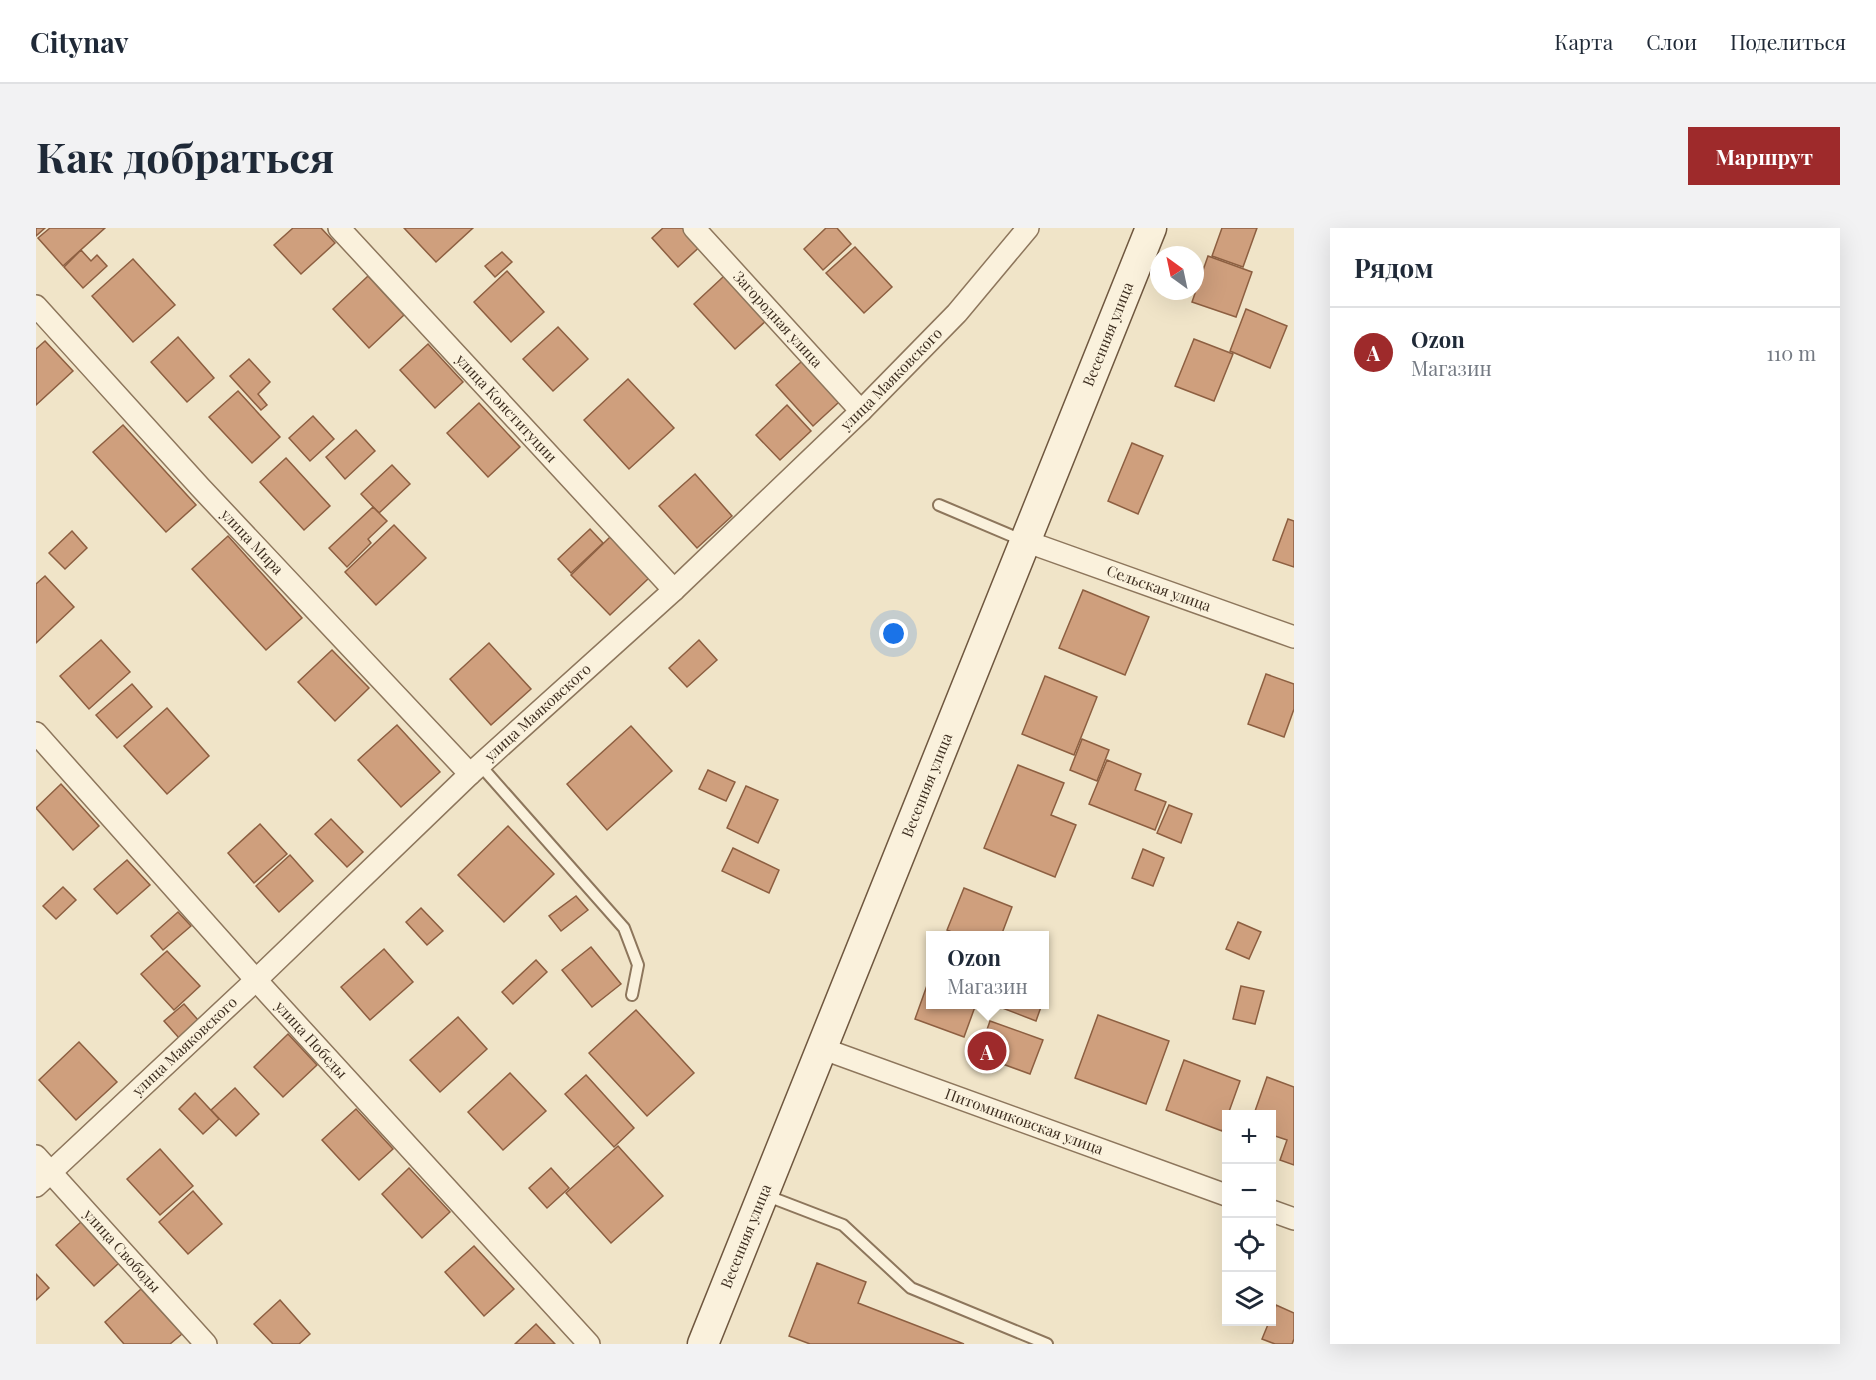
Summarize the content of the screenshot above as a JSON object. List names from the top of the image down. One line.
{"streets":{"street":["Загородная улица","Весенняя улица","улица Маяковского","улица Конституции","улица Мира","Сельская улица","улица Победы","Питомниковская улица","улица Свободы"]},"crossings":[["Загородная улица","улица Маяковского"],["Весенняя улица","Сельская улица"],["Весенняя улица","Питомниковская улица"],["улица Маяковского","улица Конституции"],["улица Маяковского","улица Мира"],["улица Маяковского","улица Победы"],["улица Маяковского","улица Свободы"]],"north":"top left","page":{"header":"Citynav","nav":["Карта","Слои","Поделиться"],"buttons":"Маршрут","title":"Как добраться","heading":"Рядом","list":[{"mark":"A","name":"Ozon","note":"Магазин","value":"110 m"}],"popup":["Ozon","Магазин"],"pins":"A","map_buttons":["+","−"]}}
